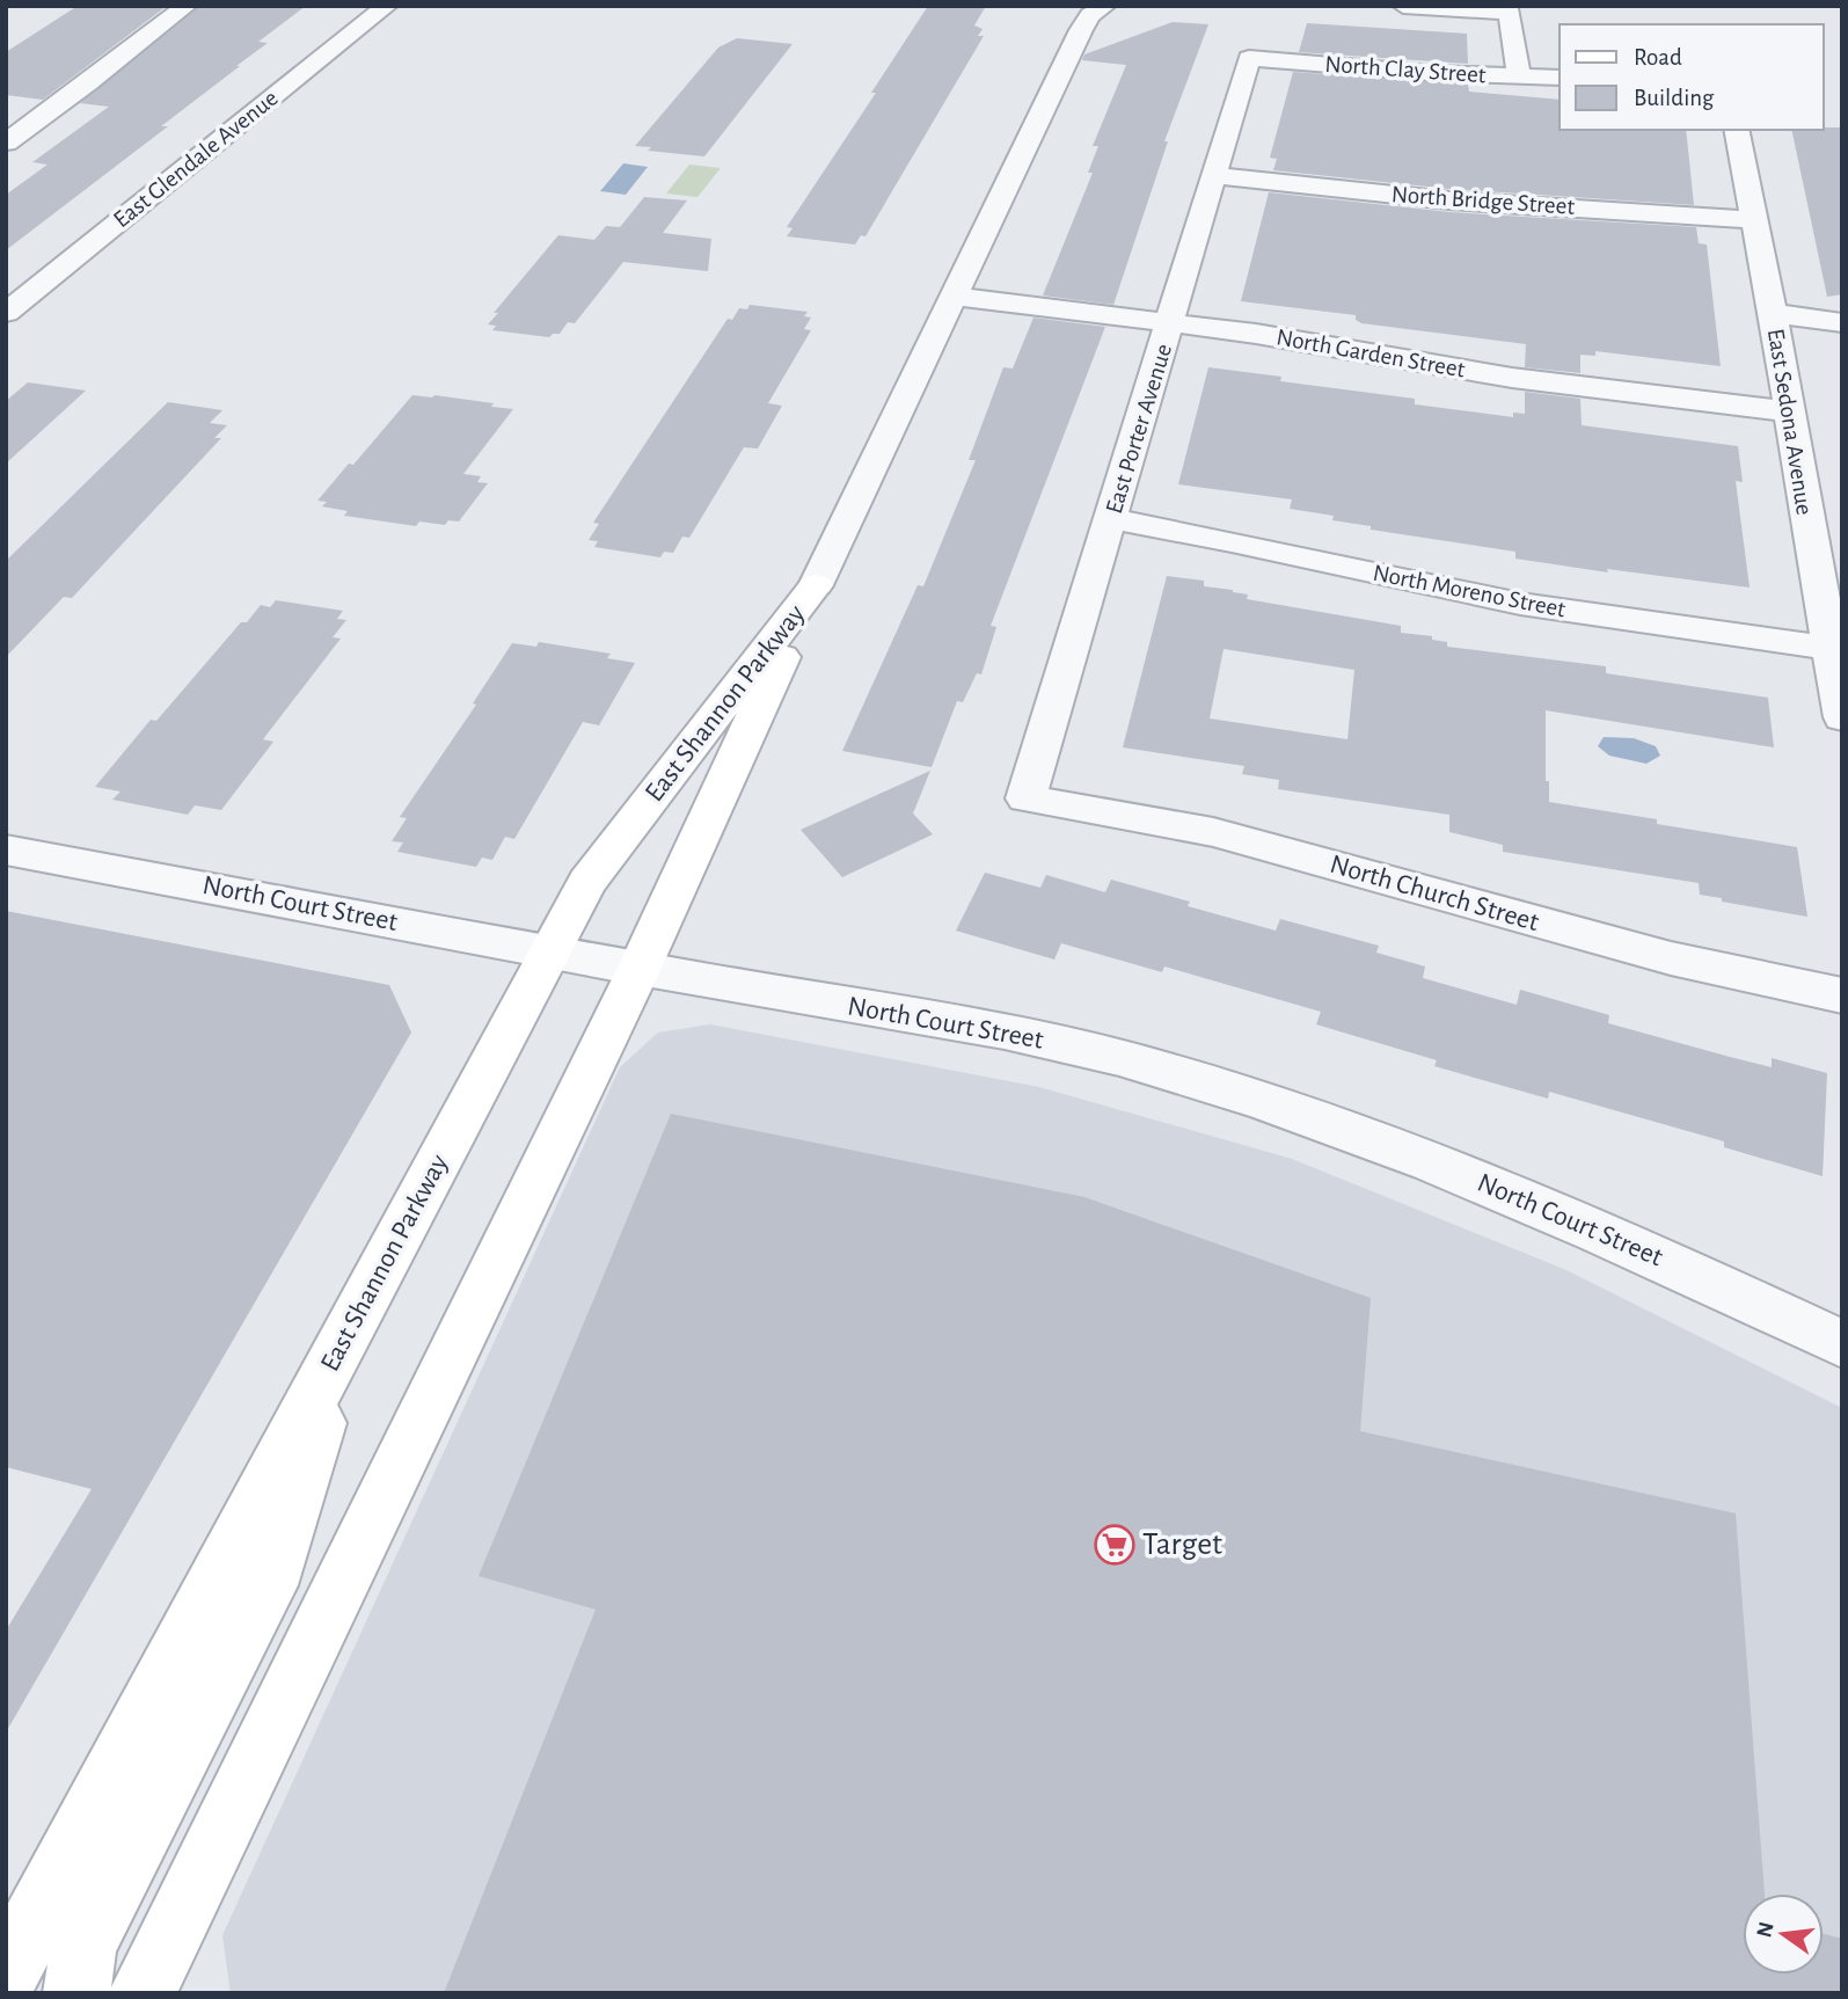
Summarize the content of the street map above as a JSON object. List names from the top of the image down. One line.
{"streets":{"street":["North Clay Street","East Glendale Avenue","North Bridge Street","North Garden Street","East Sedona Avenue","East Porter Avenue","North Moreno Street","East Shannon Parkway","North Church Street","North Court Street"]},"crossings":[["North Clay Street","East Porter Avenue"],["North Bridge Street","East Sedona Avenue"],["North Bridge Street","East Porter Avenue"],["North Garden Street","East Sedona Avenue"],["North Garden Street","East Porter Avenue"],["North Garden Street","East Shannon Parkway"],["East Sedona Avenue","North Moreno Street"],["East Porter Avenue","North Moreno Street"],["East Porter Avenue","North Church Street"],["East Shannon Parkway","North Court Street"]],"places":{"supermarket":["Target"]},"legend":["Road","Building"],"north":"left"}
